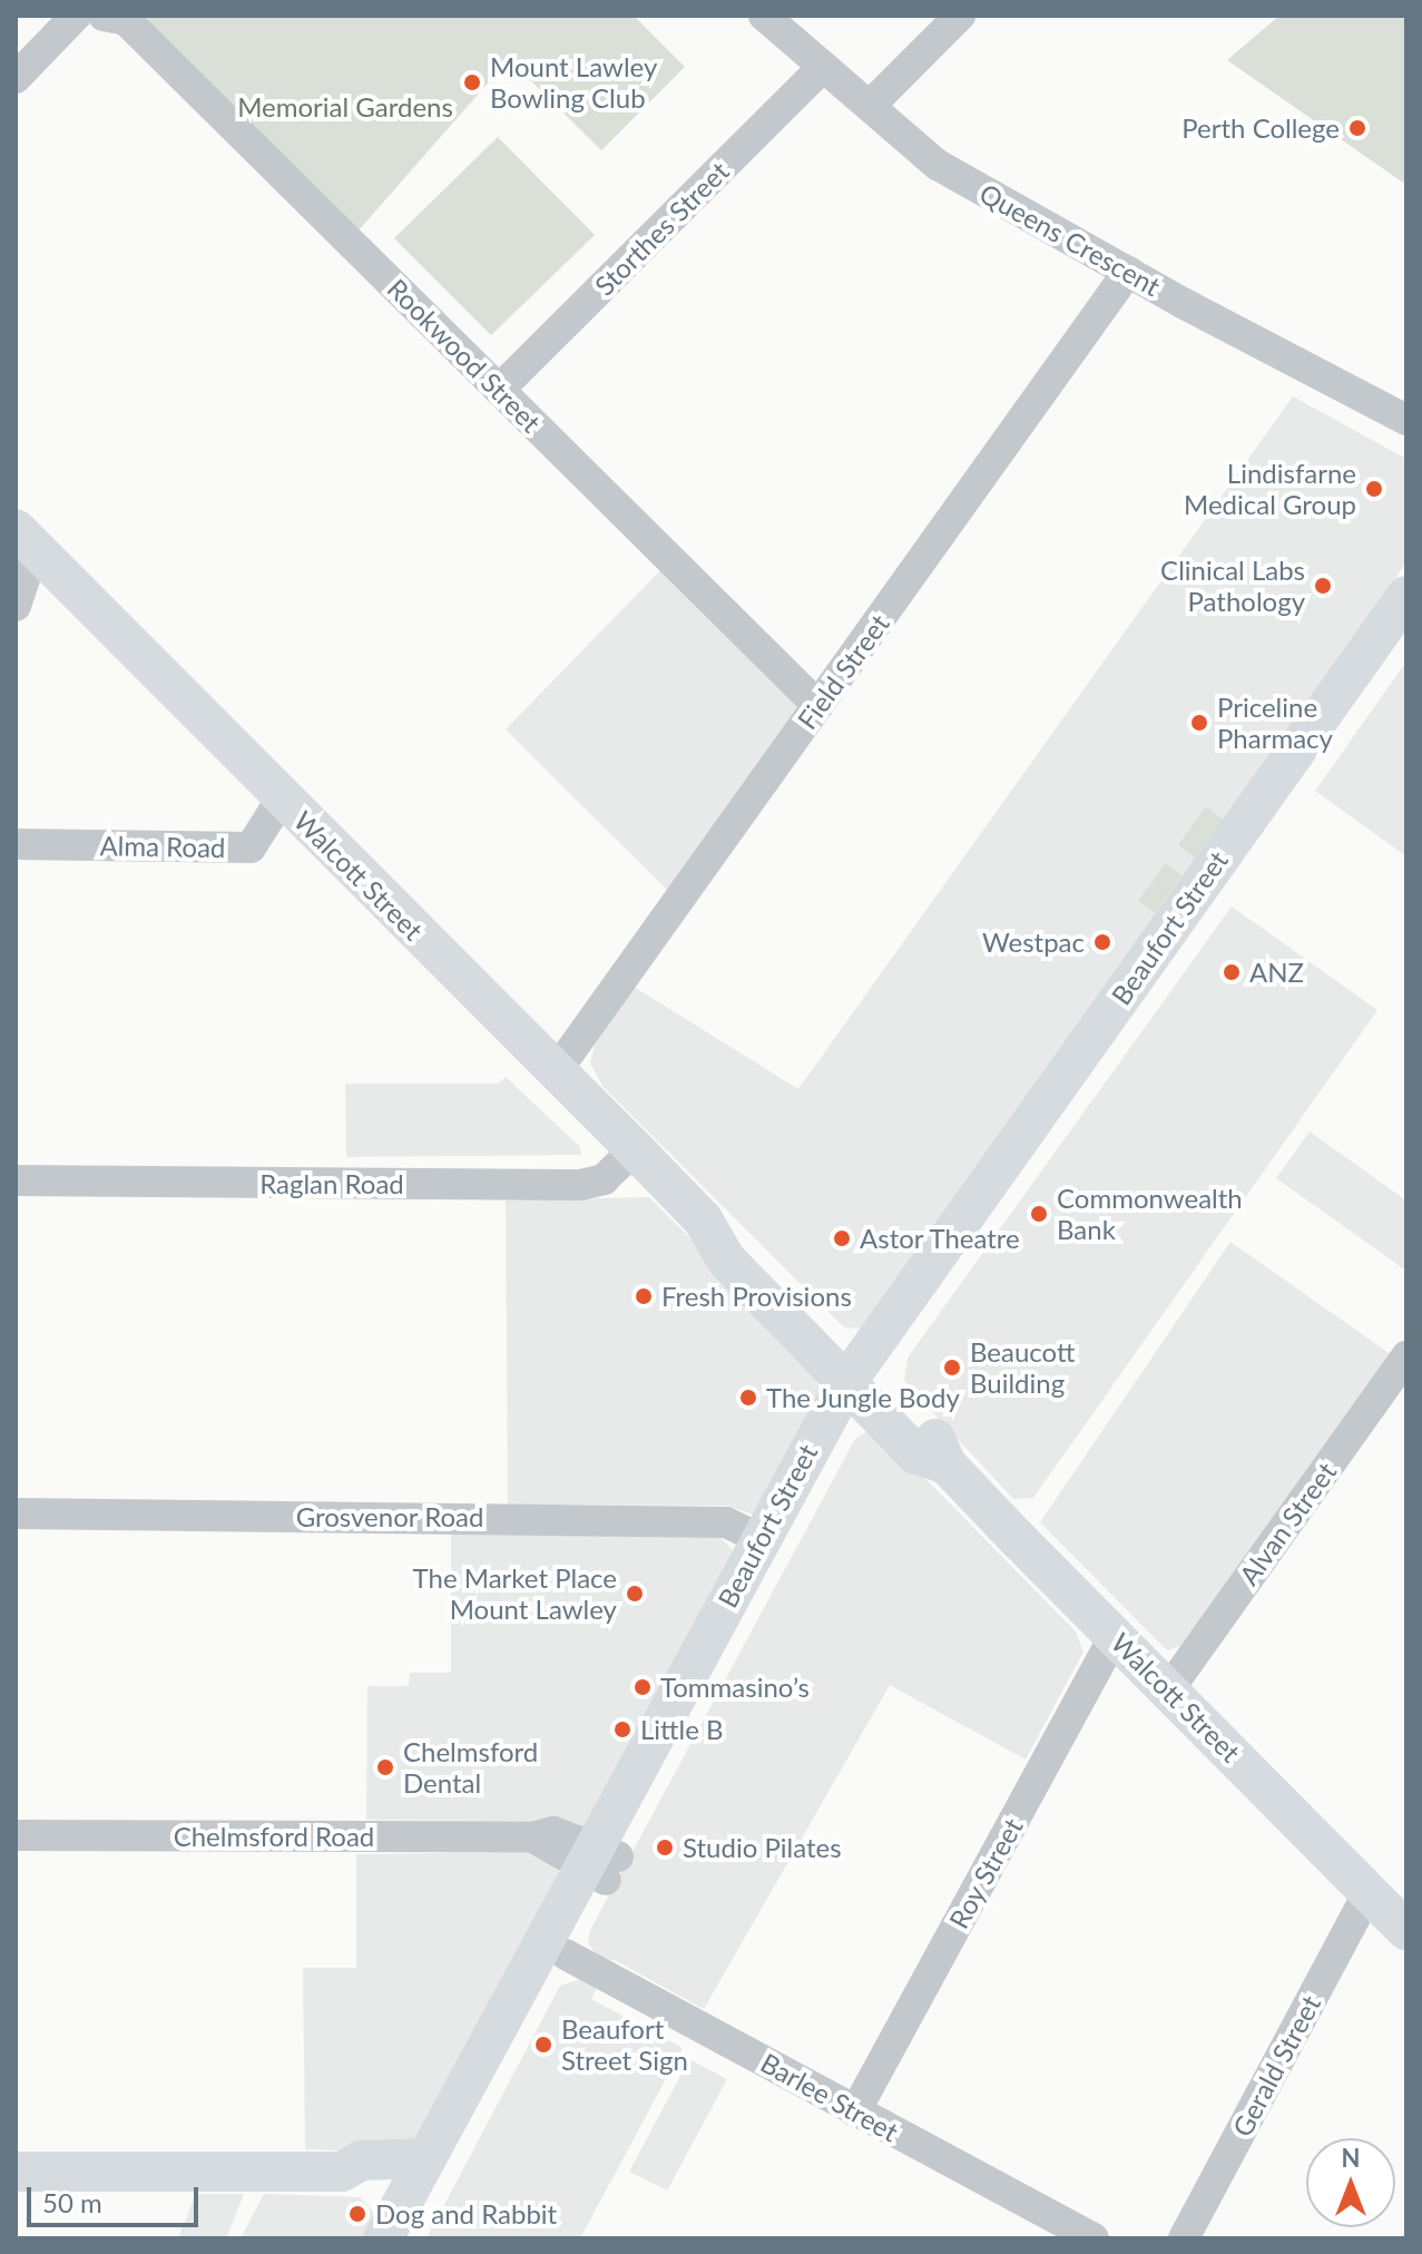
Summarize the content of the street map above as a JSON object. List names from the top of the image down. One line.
{"streets":{"main road":["Walcott Street","Beaufort Street"],"street":["Storthes Street","Queens Crescent","Rookwood Street","Field Street","Alma Road","Raglan Road","Grosvenor Road","Alvan Street","Chelmsford Road","Roy Street","Gerald Street","Barlee Street"]},"crossings":[["Storthes Street","Queens Crescent"],["Storthes Street","Rookwood Street"],["Queens Crescent","Field Street"],["Rookwood Street","Field Street"],["Field Street","Walcott Street"],["Alma Road","Walcott Street"],["Walcott Street","Beaufort Street"],["Walcott Street","Raglan Road"],["Walcott Street","Alvan Street"],["Walcott Street","Roy Street"],["Walcott Street","Gerald Street"],["Beaufort Street","Grosvenor Road"],["Beaufort Street","Chelmsford Road"],["Beaufort Street","Barlee Street"],["Roy Street","Barlee Street"]],"parks":["Memorial Gardens"],"places":["Mount Lawley Bowling Club","Perth College","Lindisfarne Medical Group","Clinical Labs Pathology","Priceline Pharmacy","Westpac","ANZ","Commonwealth Bank","Astor Theatre","Fresh Provisions","Beaucott Building","The Jungle Body","The Market Place Mount Lawley","Tommasino’s","Little B","Chelmsford Dental","Studio Pilates","Beaufort Street Sign","Dog and Rabbit"],"scale_bar":"50 m","north":"top"}
